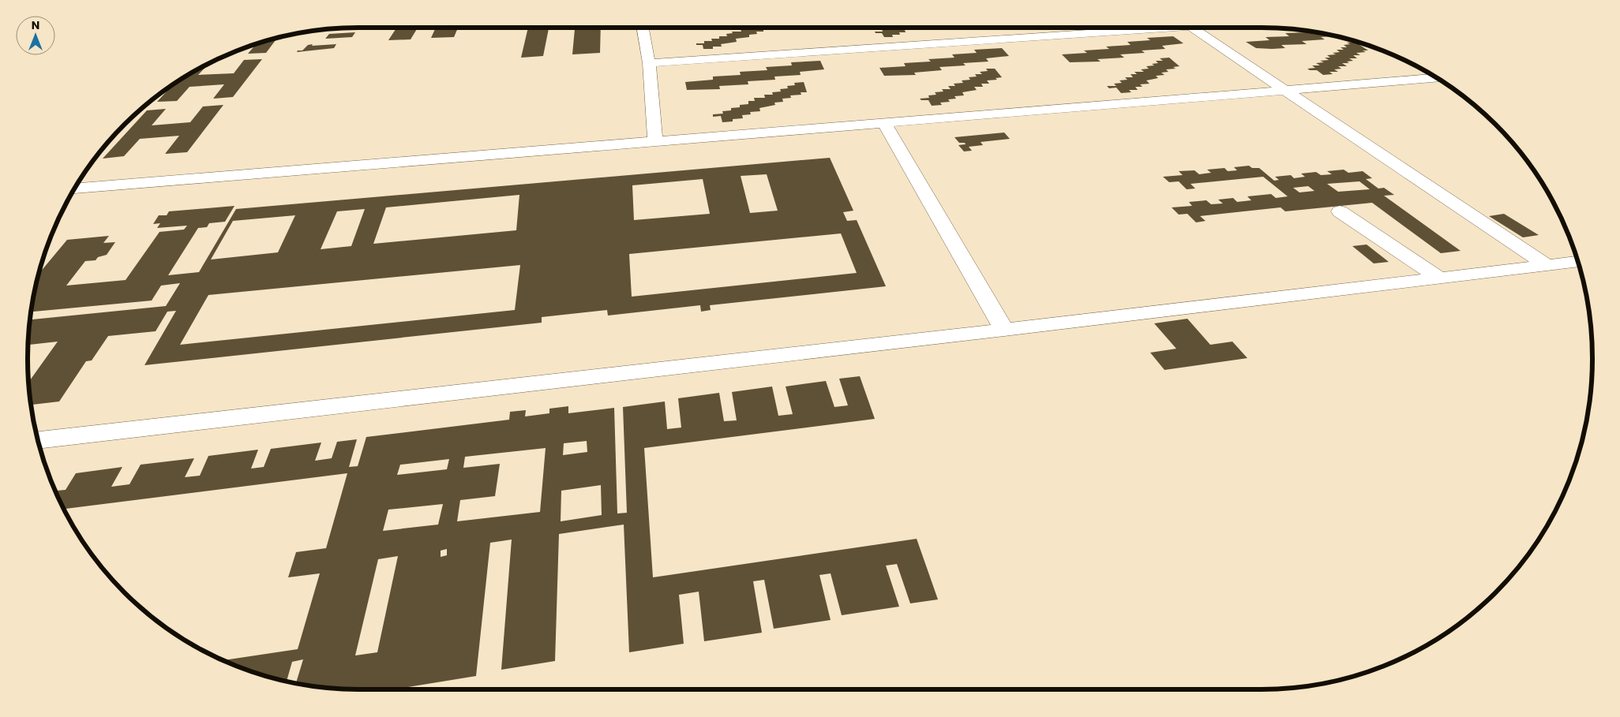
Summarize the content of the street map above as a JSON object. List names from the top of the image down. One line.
{"north":"top"}
